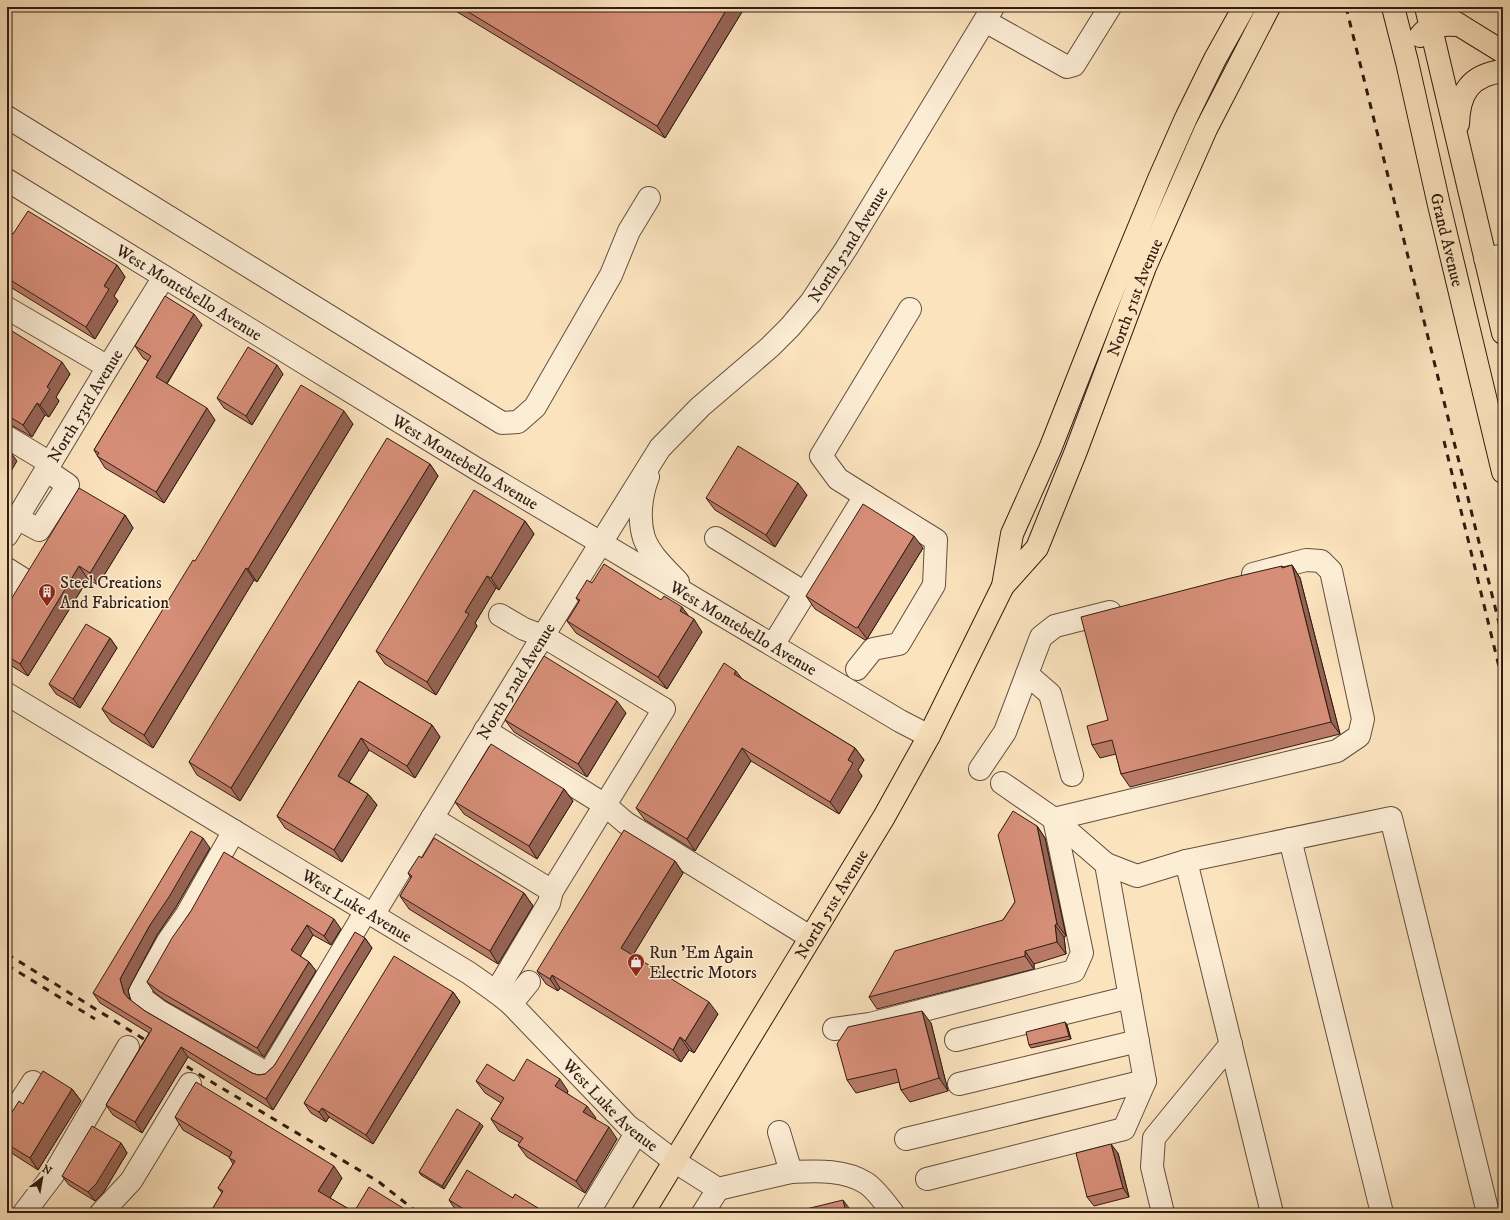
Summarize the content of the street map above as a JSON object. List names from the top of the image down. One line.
{"streets":{"main road":["Grand Avenue","North 51st Avenue"],"street":["North 52nd Avenue","West Montebello Avenue","North 53rd Avenue","West Luke Avenue"]},"crossings":[["North 52nd Avenue","West Montebello Avenue"],["North 52nd Avenue","West Luke Avenue"],["West Montebello Avenue","North 51st Avenue"],["West Montebello Avenue","North 53rd Avenue"],["North 51st Avenue","West Luke Avenue"]],"places":{"building":["Steel Creations And Fabrication"],"shop":["Run 'Em Again Electric Motors"]},"north":"top right"}
